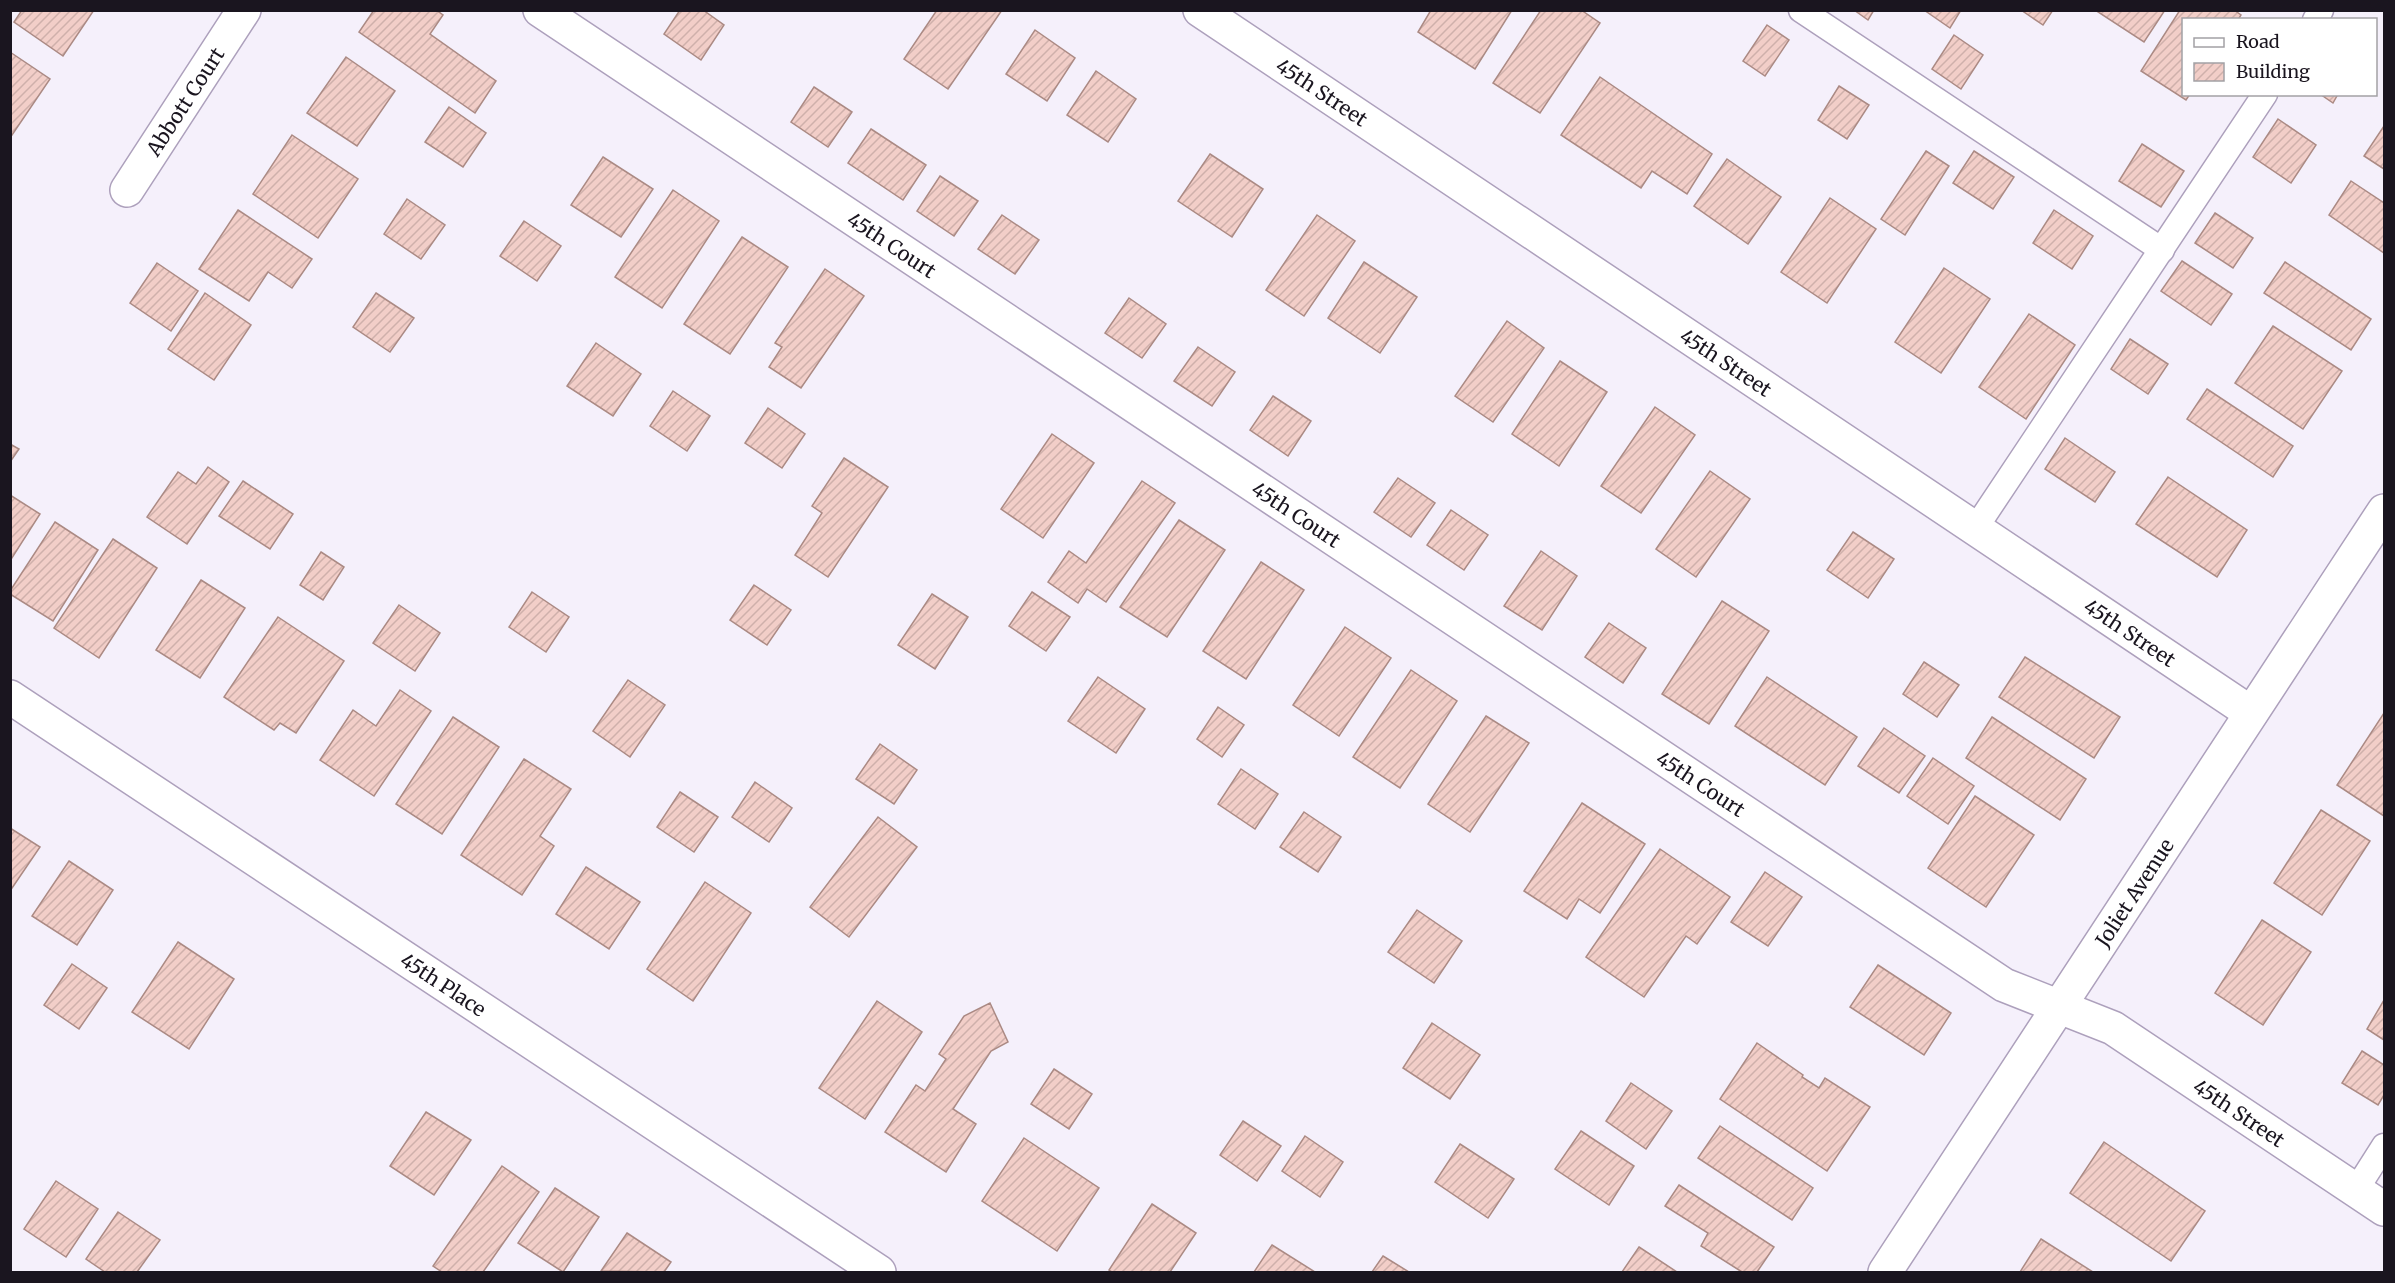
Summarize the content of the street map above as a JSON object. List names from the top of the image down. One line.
{"streets":{"street":["45th Street","Abbott Court","45th Court","Joliet Avenue","45th Place"]},"crossings":[["45th Street","45th Court"],["45th Street","Joliet Avenue"],["45th Court","Joliet Avenue"]],"legend":["Road","Building"]}
